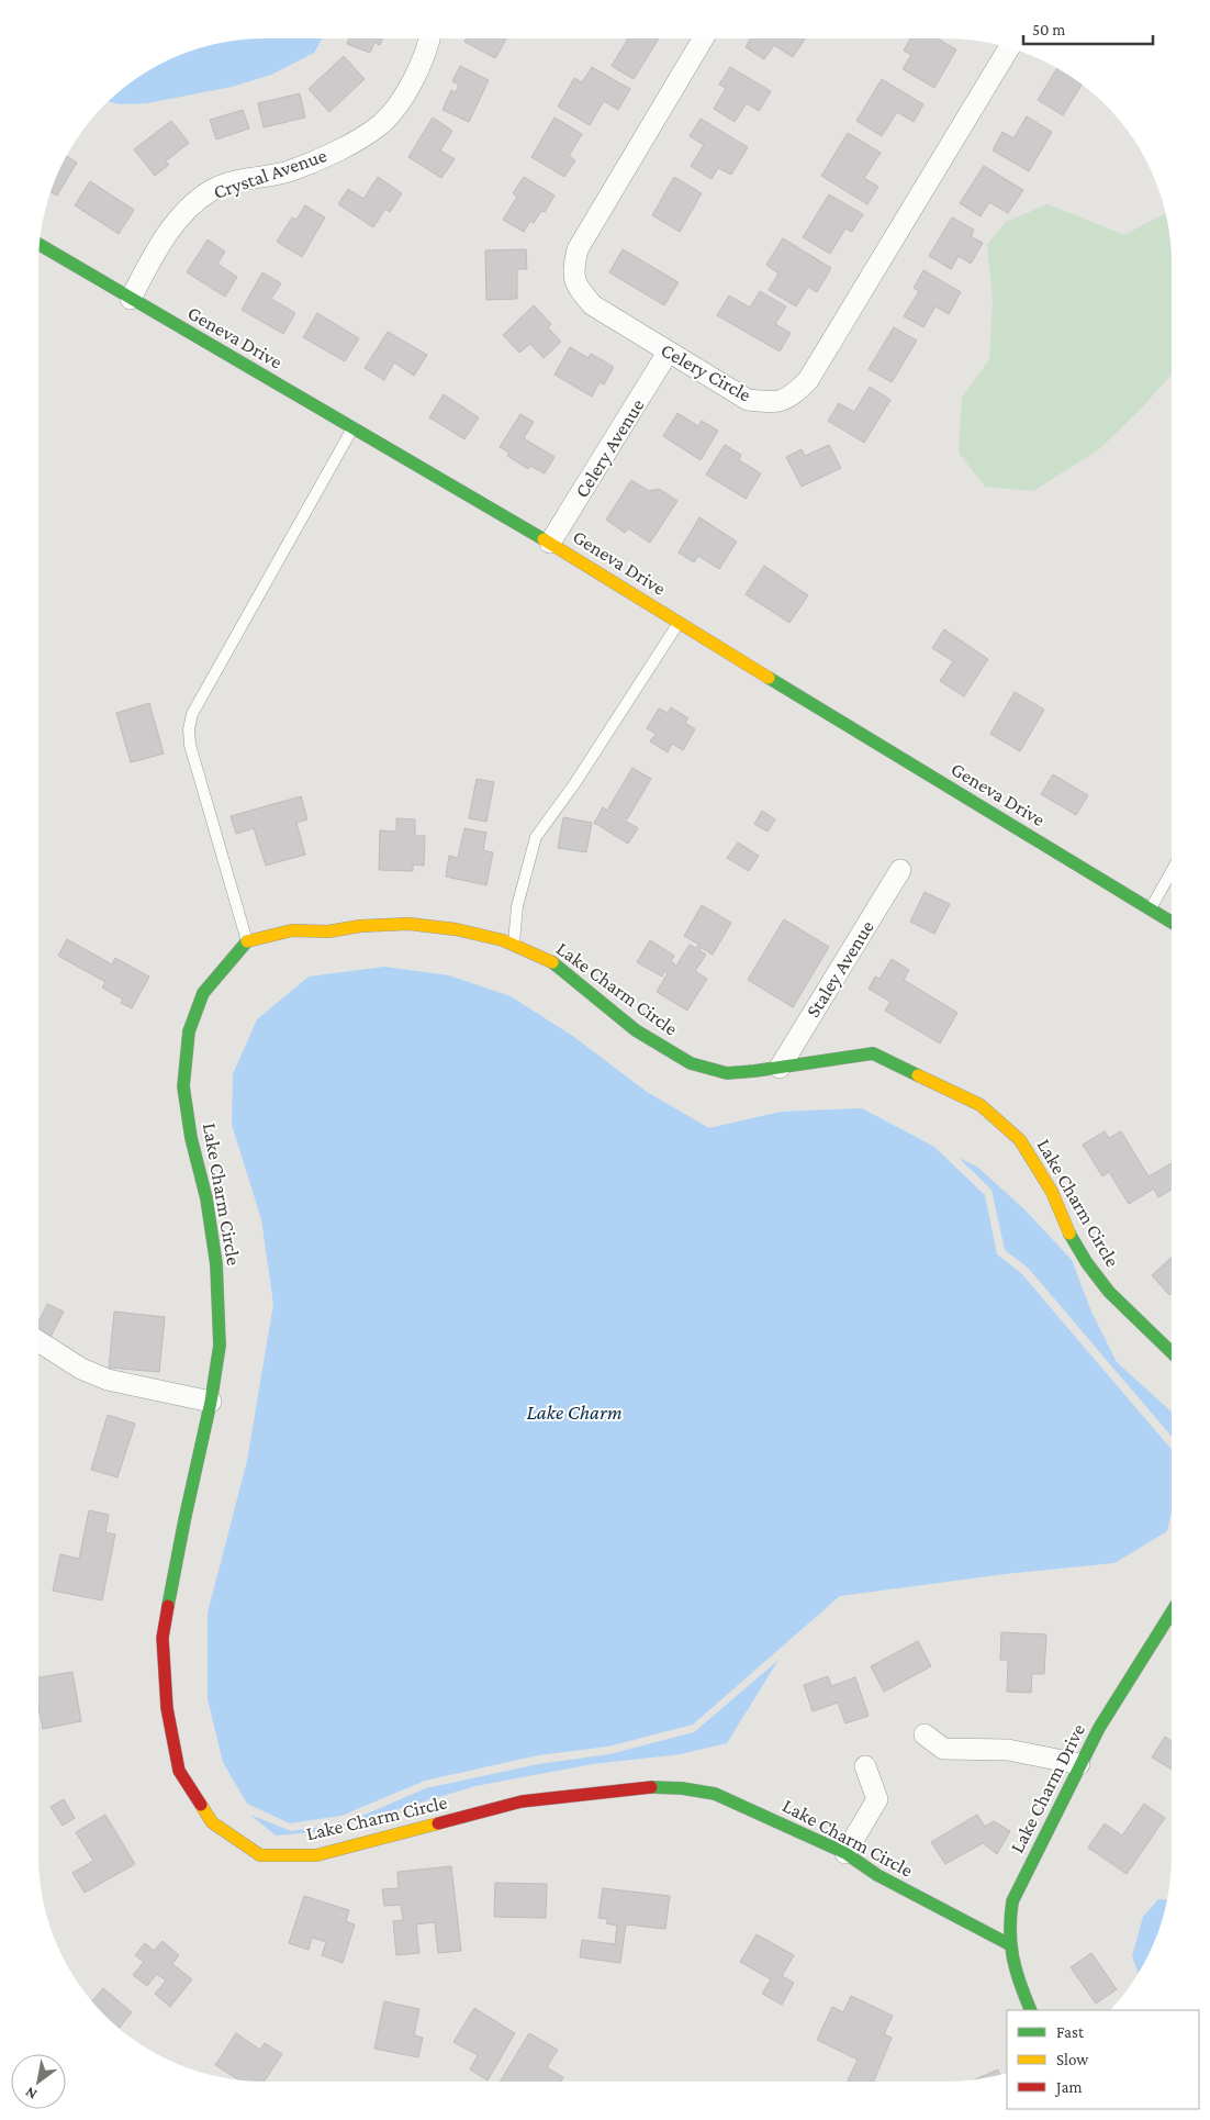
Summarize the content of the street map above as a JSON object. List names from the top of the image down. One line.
{"streets":{"street":["Crystal Avenue","Geneva Drive","Celery Circle","Celery Avenue","Staley Avenue","Lake Charm Circle","Lake Charm Drive"]},"crossings":[["Crystal Avenue","Geneva Drive"],["Geneva Drive","Celery Avenue"],["Celery Circle","Celery Avenue"],["Staley Avenue","Lake Charm Circle"],["Lake Charm Circle","Lake Charm Drive"]],"water":["Lake Charm"],"legend":["Fast","Slow","Jam"],"scale_bar":"50 m","north":"bottom left"}
